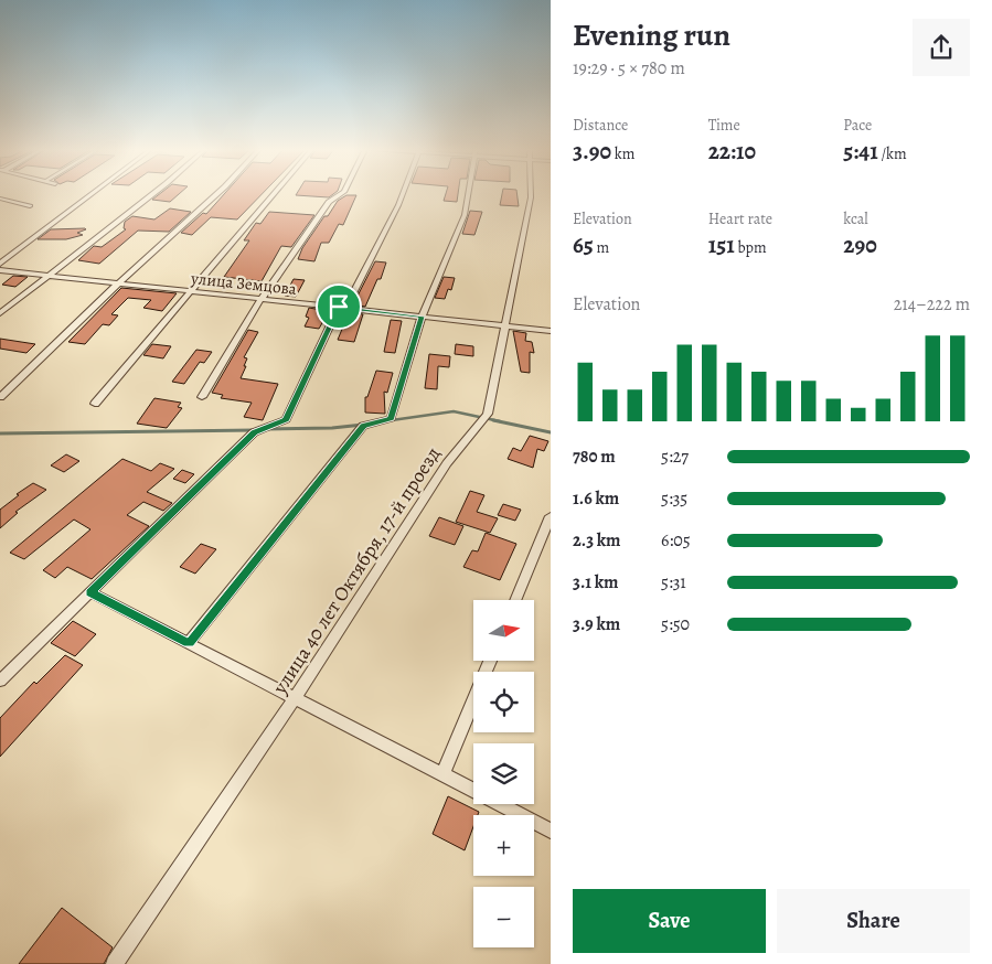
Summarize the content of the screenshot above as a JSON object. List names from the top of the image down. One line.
{"streets":{"street":["улица Земцова","улица 40 лет Октября, 17-й проезд"]},"crossings":[["улица Земцова","улица 40 лет Октября, 17-й проезд"]],"north":"right","page":{"heading":["Evening run","19:29 · 5 × 780 m"],"stats":[["Distance","3.90 km"],["Time","22:10"],["Pace","5:41 /km"],["Elevation","65 m"],["Heart rate","151 bpm"],["kcal","290"]],"chart":["Elevation","214–222 m"],"list":[{"name":"780 m","note":"5:27"},{"name":"1.6 km","note":"5:35"},{"name":"2.3 km","note":"6:05"},{"name":"3.1 km","note":"5:31"},{"name":"3.9 km","note":"5:50"}],"map_buttons":["+","−"],"buttons":["Save","Share"]}}
